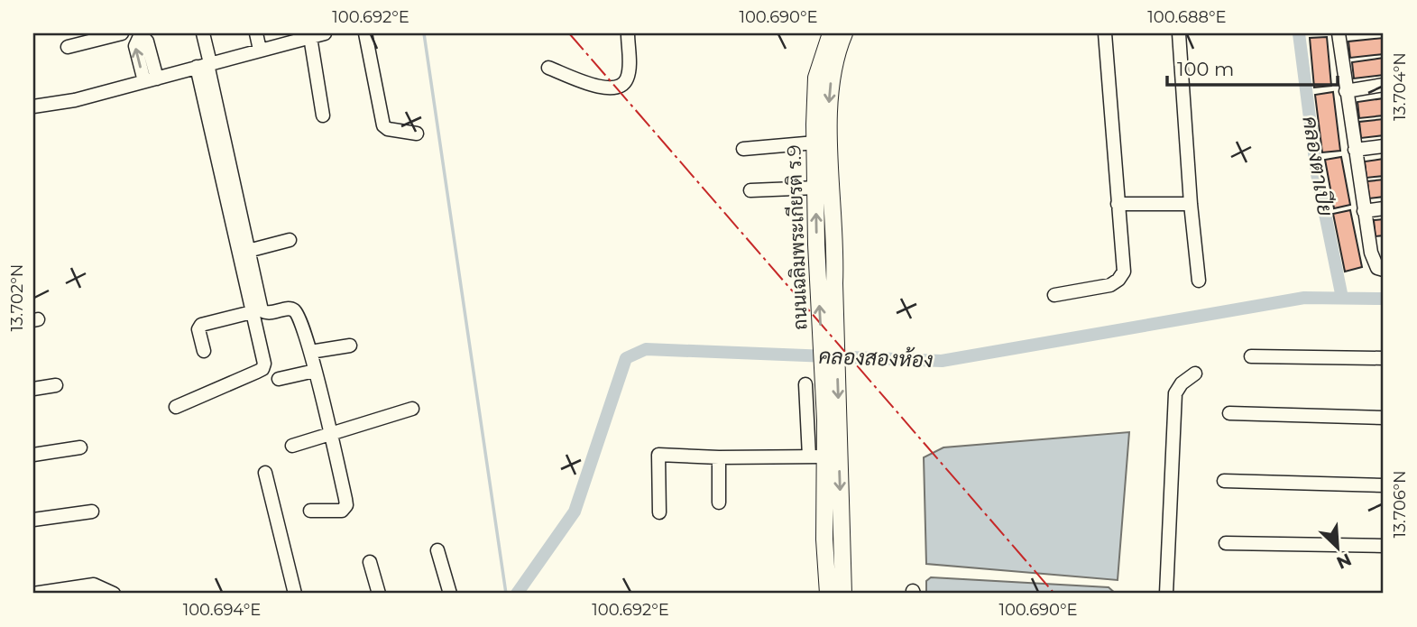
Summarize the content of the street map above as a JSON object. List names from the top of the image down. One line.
{"streets":{"main road":["ถนนเฉลิมพระเกียรติ ร.9"]},"water":["คลองตาเปีย","คลองสองห้อง"],"scale_bar":"100 m","north":"bottom right","coordinates":["100.692°E","100.690°E","100.688°E","13.704°N","13.702°N","13.706°N","100.694°E"]}
